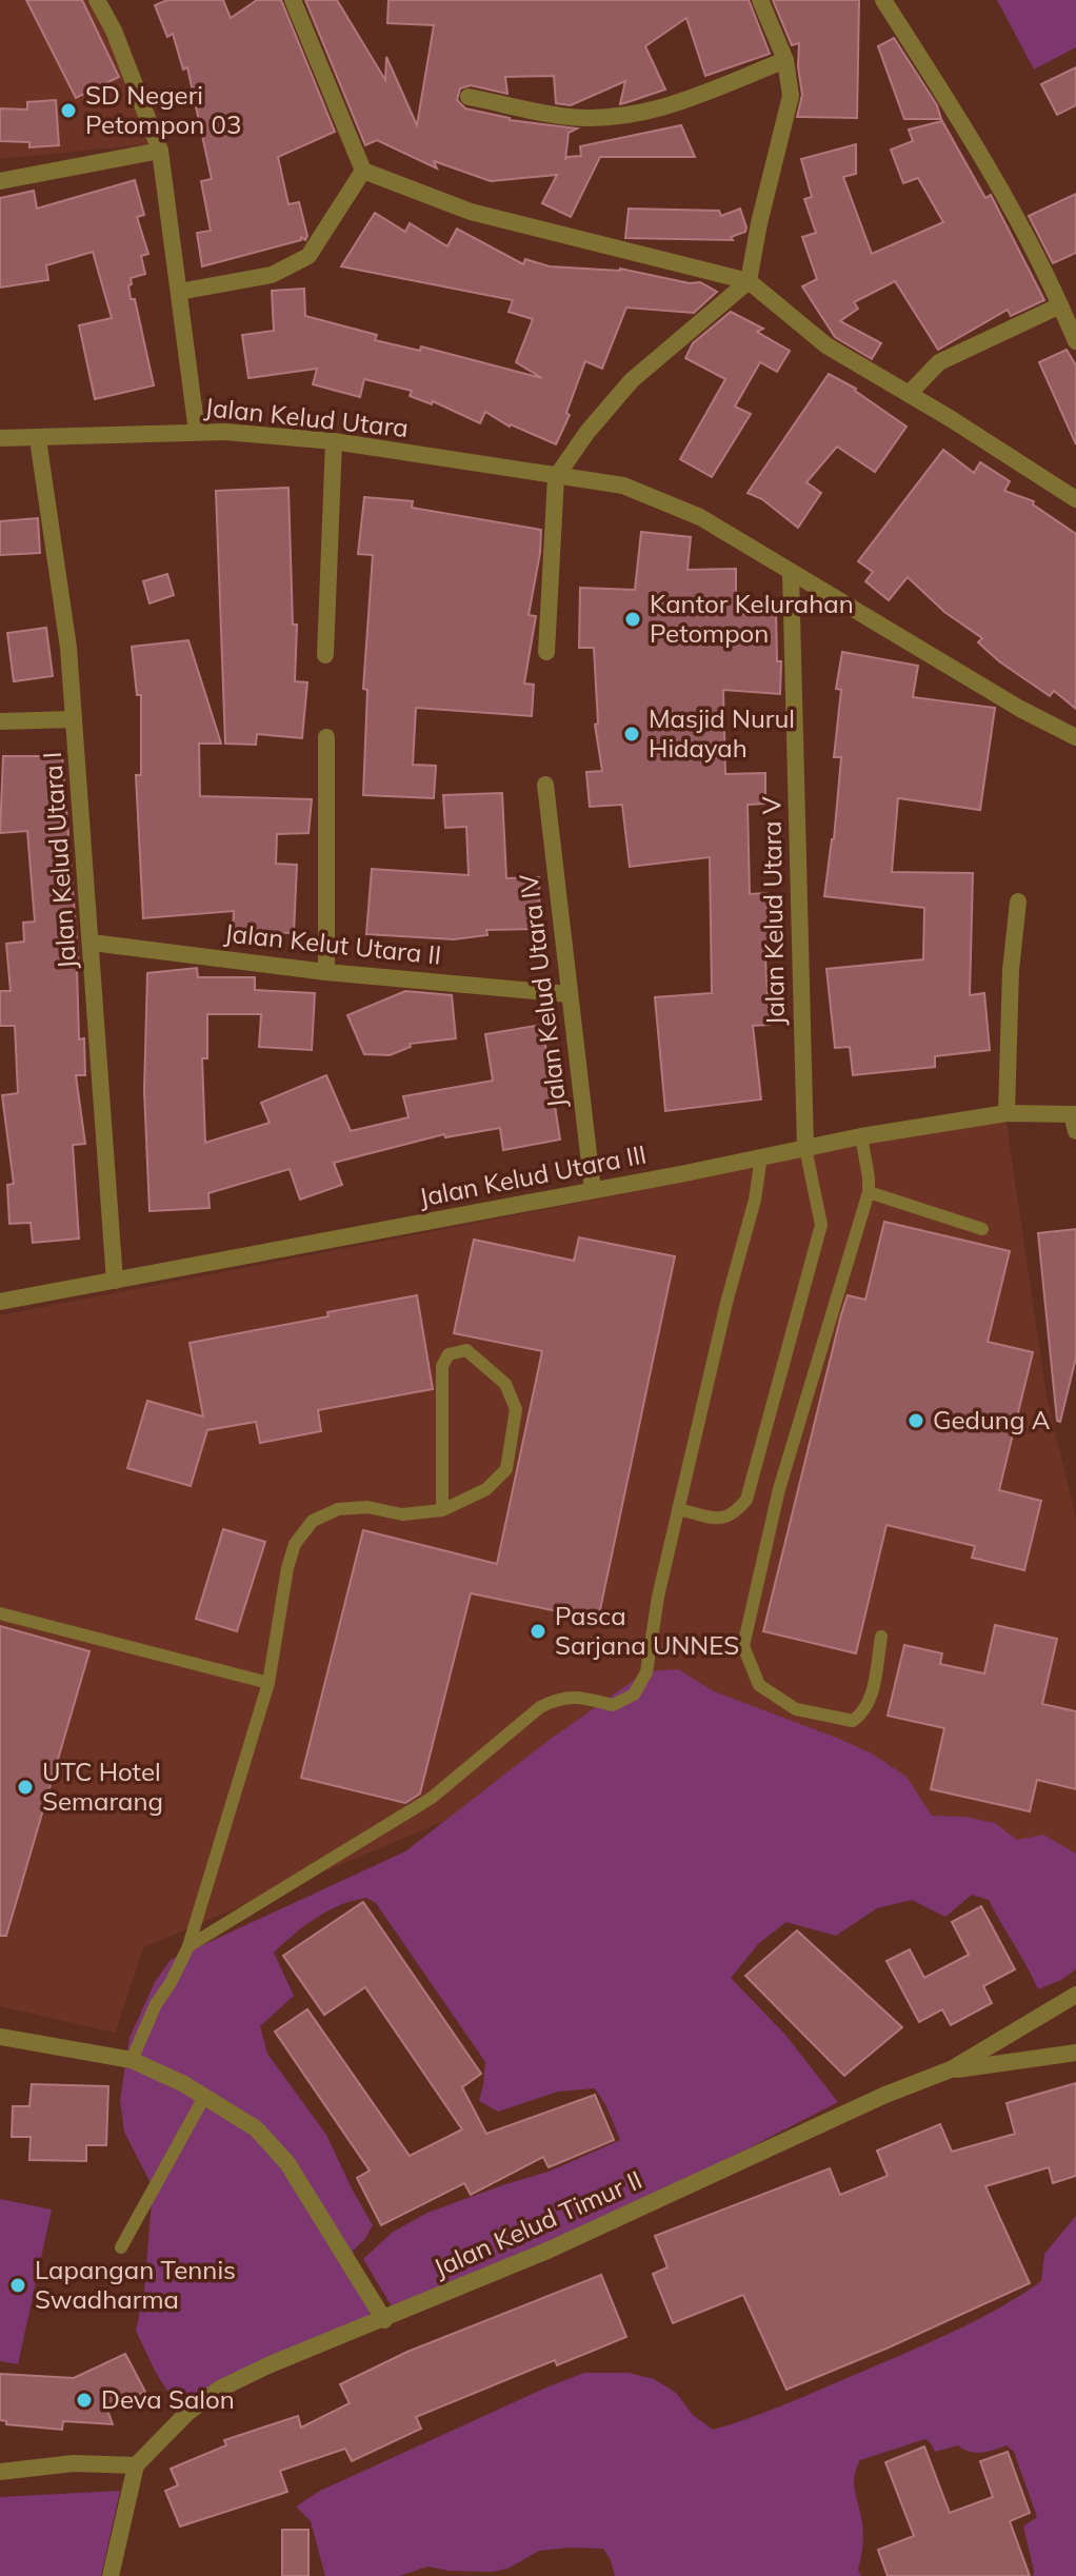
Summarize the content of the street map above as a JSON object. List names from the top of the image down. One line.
{"streets":{"street":["Jalan Kelud Utara","Jalan Kelud Utara I","Jalan Kelud Utara V","Jalan Kelut Utara II","Jalan Kelud Utara IV","Jalan Kelud Utara III","Jalan Kelud Timur II"]},"crossings":[["Jalan Kelud Utara","Jalan Kelud Utara I"],["Jalan Kelud Utara","Jalan Kelud Utara V"],["Jalan Kelud Utara I","Jalan Kelut Utara II"],["Jalan Kelud Utara I","Jalan Kelud Utara III"],["Jalan Kelud Utara V","Jalan Kelud Utara III"],["Jalan Kelut Utara II","Jalan Kelud Utara IV"],["Jalan Kelud Utara IV","Jalan Kelud Utara III"]],"places":["SD Negeri Petompon 03","Kantor Kelurahan Petompon","Masjid Nurul Hidayah","Gedung A","Pasca Sarjana UNNES","UTC Hotel Semarang","Lapangan Tennis Swadharma","Deva Salon"]}
